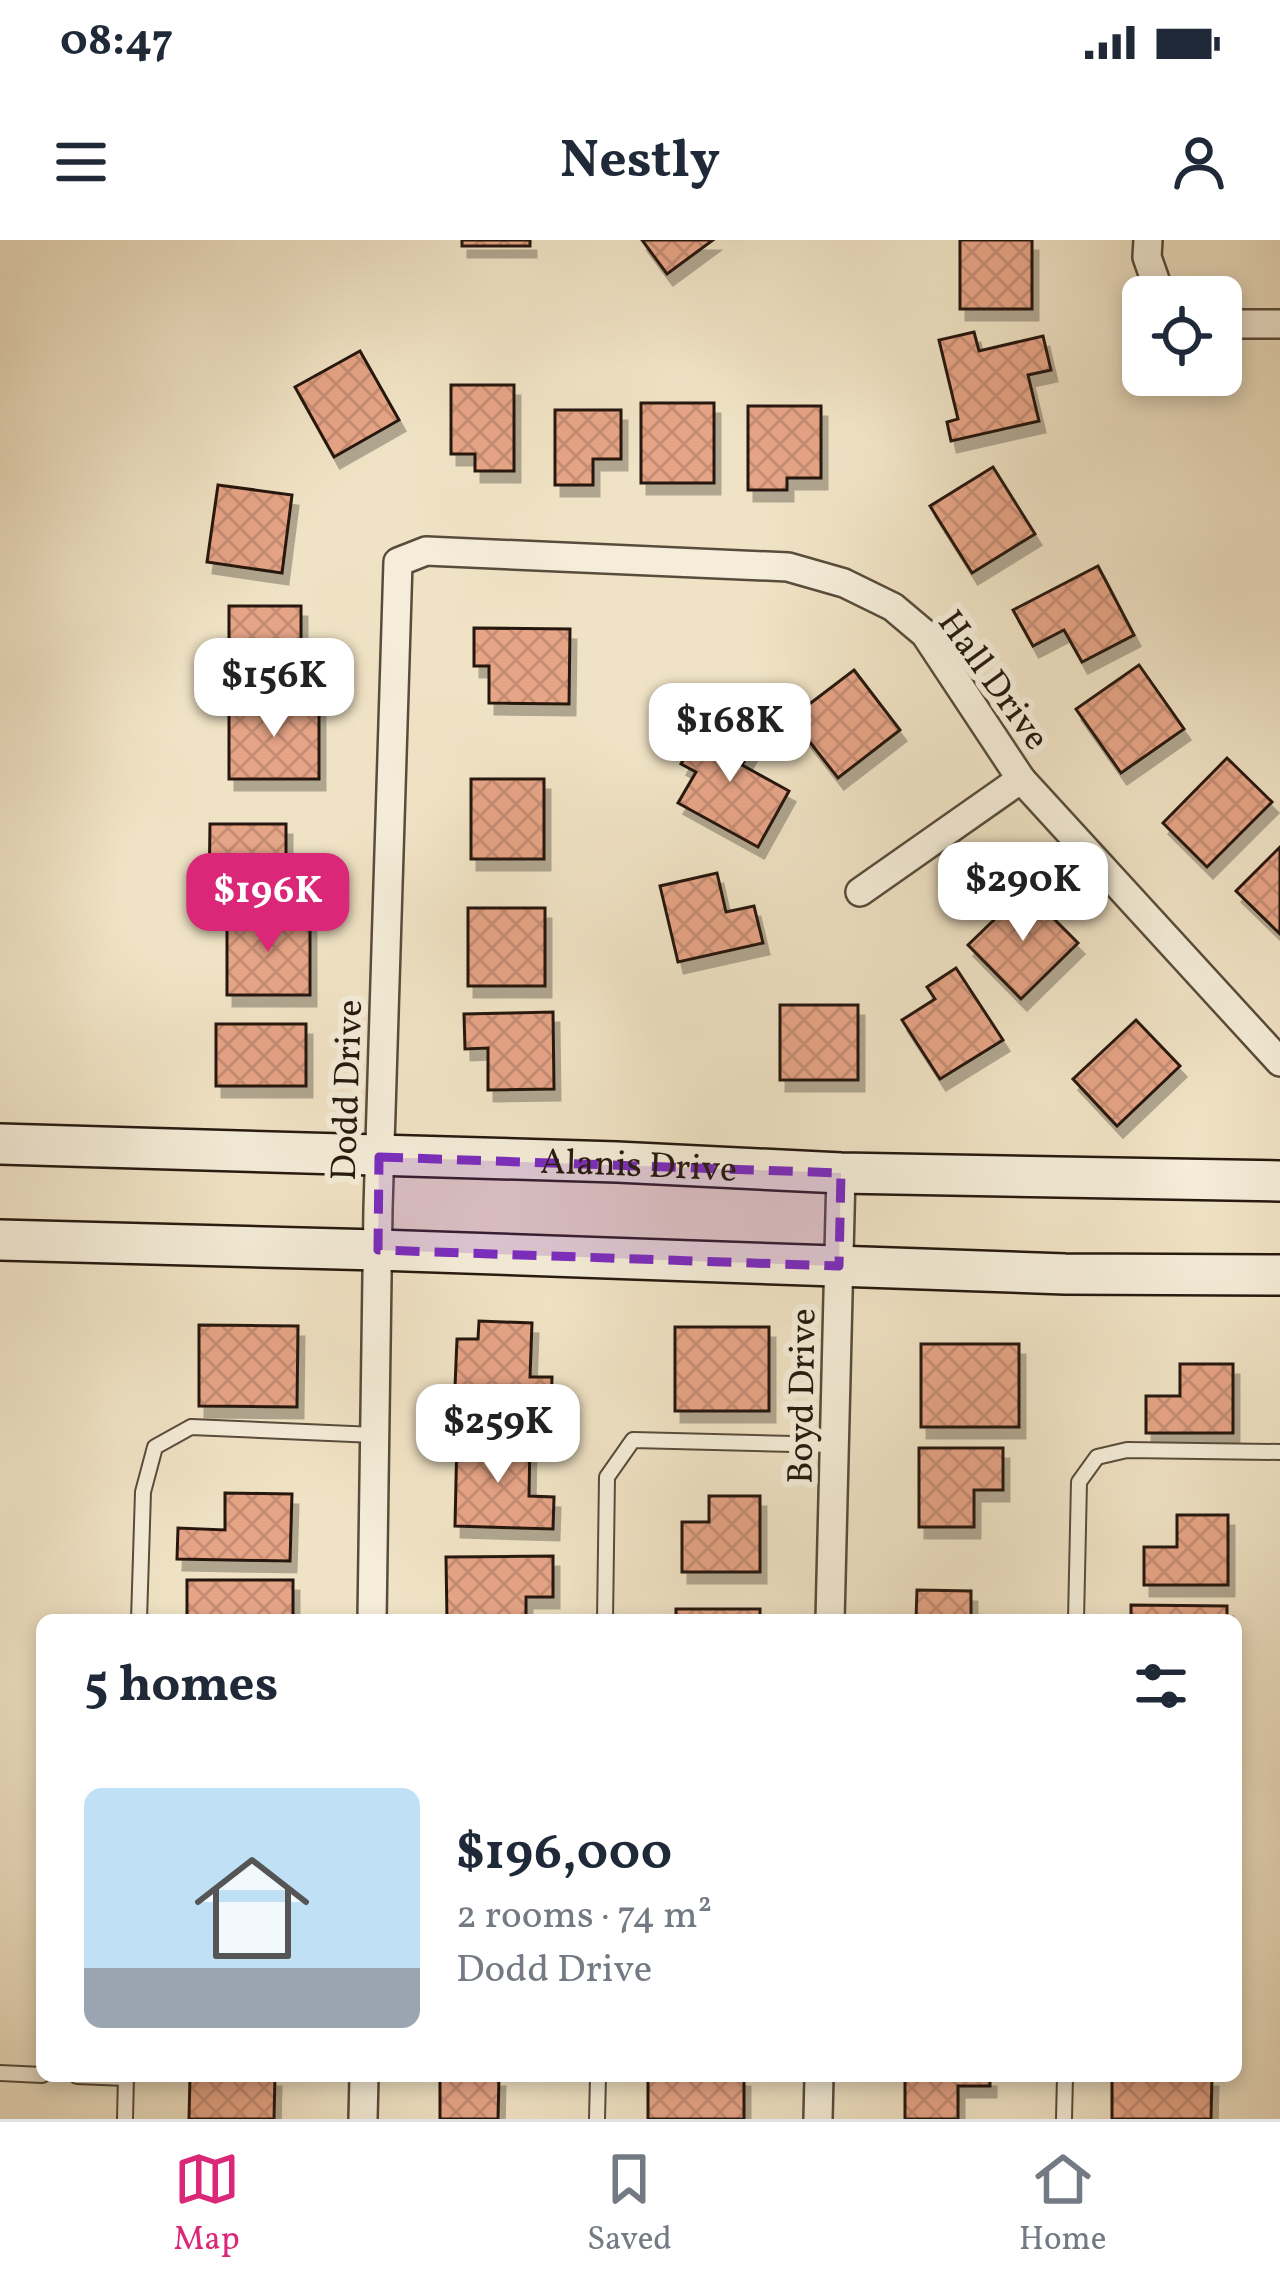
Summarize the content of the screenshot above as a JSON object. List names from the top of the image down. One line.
{"streets":{"main road":["Alanis Drive"],"street":["Hall Drive","Dodd Drive","Boyd Drive"]},"crossings":[["Hall Drive","Dodd Drive"],["Dodd Drive","Alanis Drive"],["Alanis Drive","Boyd Drive"]],"page":{"status":"08:47","header":"Nestly","price":["$156K","$168K","$290K","$196K","$259K"],"heading":"5 homes","list":[{"name":"$196,000","note":"2 rooms · 74 m² · Dodd Drive"}],"tabs":["Map","Saved","Home"]}}
